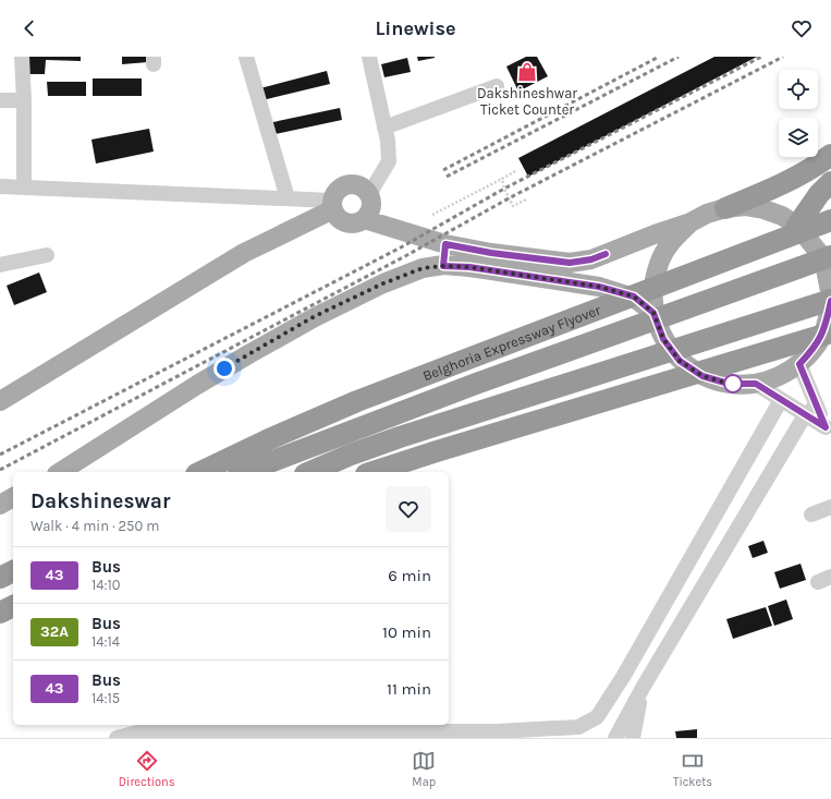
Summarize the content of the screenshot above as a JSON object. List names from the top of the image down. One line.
{"streets":{"highway":["Belghoria Expressway Flyover"]},"places":{"shop":["Dakshineshwar Ticket Counter"]},"lines":["bus line 43"],"page":{"header":"Linewise","heading":["Dakshineswar","Walk · 4 min · 250 m"],"list":[{"mark":"43","name":"Bus","note":"14:10","value":"6 min"},{"mark":"32A","name":"Bus","note":"14:14","value":"10 min"},{"mark":"43","name":"Bus","note":"14:15","value":"11 min"}],"tabs":["Directions","Map","Tickets"]}}
